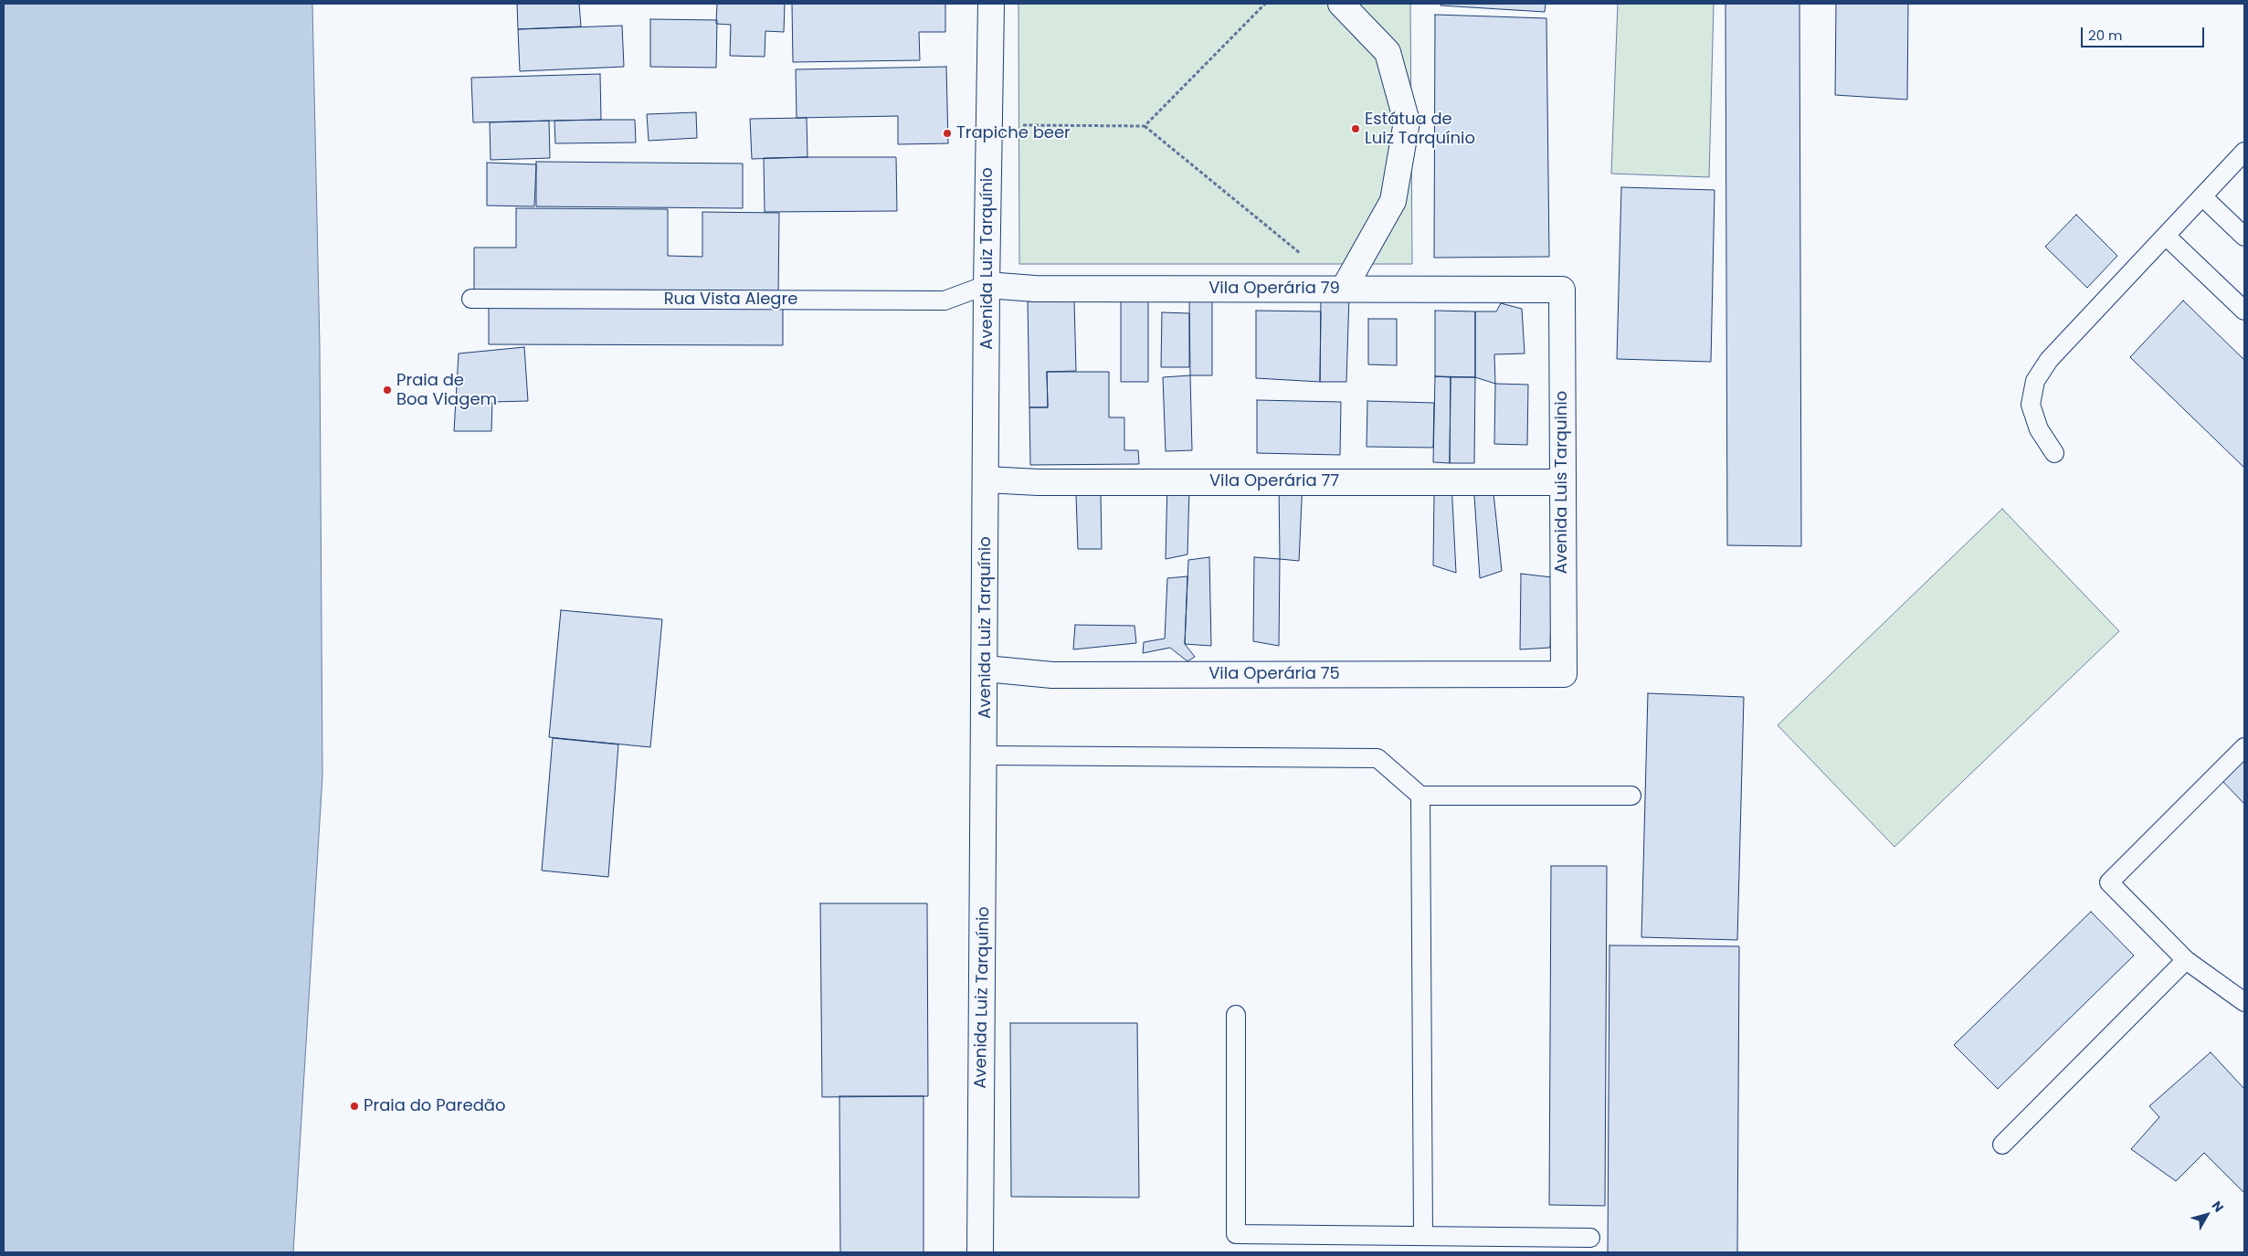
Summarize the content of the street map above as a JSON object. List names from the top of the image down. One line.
{"streets":{"street":["Avenida Luiz Tarquínio","Vila Operária 79","Vila Operária 77","Avenida Luis Tarquinio","Vila Operária 75"],"lane":["Rua Vista Alegre"]},"crossings":[["Avenida Luiz Tarquínio","Vila Operária 79"],["Avenida Luiz Tarquínio","Rua Vista Alegre"],["Avenida Luiz Tarquínio","Vila Operária 77"],["Avenida Luiz Tarquínio","Vila Operária 75"],["Vila Operária 79","Rua Vista Alegre"],["Vila Operária 79","Avenida Luis Tarquinio"],["Vila Operária 77","Avenida Luis Tarquinio"],["Avenida Luis Tarquinio","Vila Operária 75"]],"places":["Estátua de Luiz Tarquínio","Trapiche beer","Praia de Boa Viagem","Praia do Paredão"],"scale_bar":"20 m","north":"top right"}
